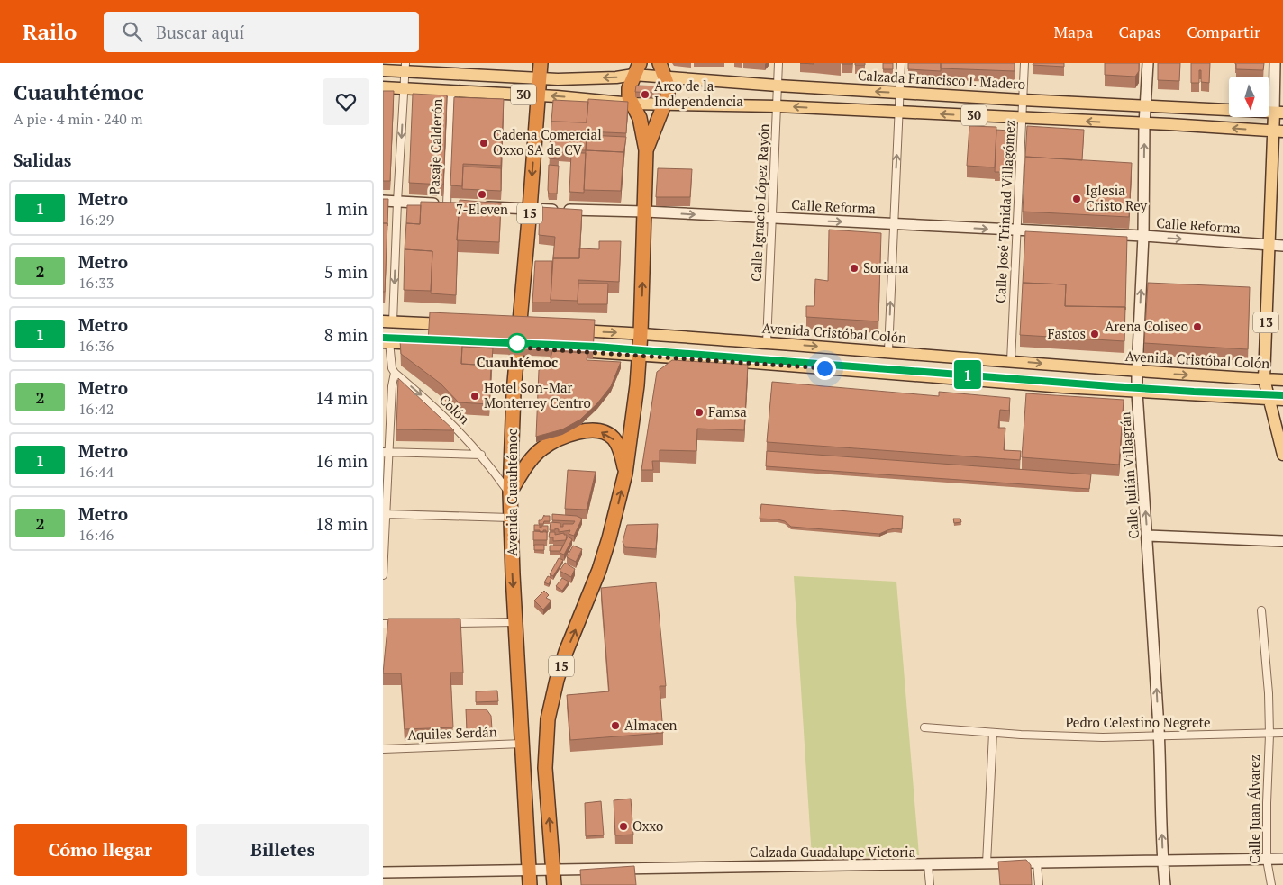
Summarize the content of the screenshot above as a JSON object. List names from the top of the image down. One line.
{"streets":{"highway":["15","Avenida Cuauhtémoc"],"main road":["Calzada Francisco I. Madero","30","13","Avenida Cristóbal Colón"],"street":["Pasaje Calderón","Calle Ignacio López Rayón","Calle Reforma","Calle José Trinidad Villagómez","Colón","Calle Julián Villagrán","Pedro Celestino Negrete","Aquiles Serdán","Calle Juan Álvarez","Calzada Guadalupe Victoria"]},"crossings":[["Calzada Francisco I. Madero","30"],["Calzada Francisco I. Madero","Calle Ignacio López Rayón"],["Calzada Francisco I. Madero","Calle José Trinidad Villagómez"],["Calzada Francisco I. Madero","15"],["Calzada Francisco I. Madero","13"],["Calzada Francisco I. Madero","Calle Julián Villagrán"],["Calzada Francisco I. Madero","Avenida Cuauhtémoc"],["30","Pasaje Calderón"],["30","Calle Ignacio López Rayón"],["30","Calle José Trinidad Villagómez"],["30","15"],["30","13"],["30","Calle Julián Villagrán"],["30","Avenida Cuauhtémoc"],["Calle Ignacio López Rayón","Calle Reforma"],["Calle Ignacio López Rayón","Avenida Cristóbal Colón"],["Calle Reforma","Calle José Trinidad Villagómez"],["Calle Reforma","15"],["Calle Reforma","13"],["Calle Reforma","Calle Julián Villagrán"],["Calle Reforma","Avenida Cuauhtémoc"],["Calle José Trinidad Villagómez","Avenida Cristóbal Colón"],["15","Avenida Cristóbal Colón"],["15","Avenida Cuauhtémoc"],["15","Calzada Guadalupe Victoria"],["13","Avenida Cristóbal Colón"],["Avenida Cristóbal Colón","Calle Julián Villagrán"],["Colón","Avenida Cuauhtémoc"],["Calle Julián Villagrán","Pedro Celestino Negrete"],["Calle Julián Villagrán","Calzada Guadalupe Victoria"],["Avenida Cuauhtémoc","Aquiles Serdán"],["Avenida Cuauhtémoc","Calzada Guadalupe Victoria"],["Pedro Celestino Negrete","Calle Juan Álvarez"],["Calle Juan Álvarez","Calzada Guadalupe Victoria"]],"one_way":["Calle Reforma","Colón","Calle Julián Villagrán"],"places":["Arco de la Independencia","Cadena Comercial Oxxo SA de CV","7-Eleven","Iglesia Cristo Rey","Soriana","Arena Coliseo","Fastos","Cuauhtémoc","Hotel Son-Mar Monterrey Centro","Famsa","Almacen","Oxxo"],"lines":["metro line 1"],"north":"bottom","page":{"header":"Railo","search":"Buscar aquí","nav":["Mapa","Capas","Compartir"],"heading":[["Cuauhtémoc","A pie · 4 min · 240 m"],"Salidas"],"on_map":"1","list":[{"mark":"1","name":"Metro","note":"16:29","value":"1 min"},{"mark":"2","name":"Metro","note":"16:33","value":"5 min"},{"mark":"1","name":"Metro","note":"16:36","value":"8 min"},{"mark":"2","name":"Metro","note":"16:42","value":"14 min"},{"mark":"1","name":"Metro","note":"16:44","value":"16 min"},{"mark":"2","name":"Metro","note":"16:46","value":"18 min"}],"buttons":["Cómo llegar","Billetes"]}}
